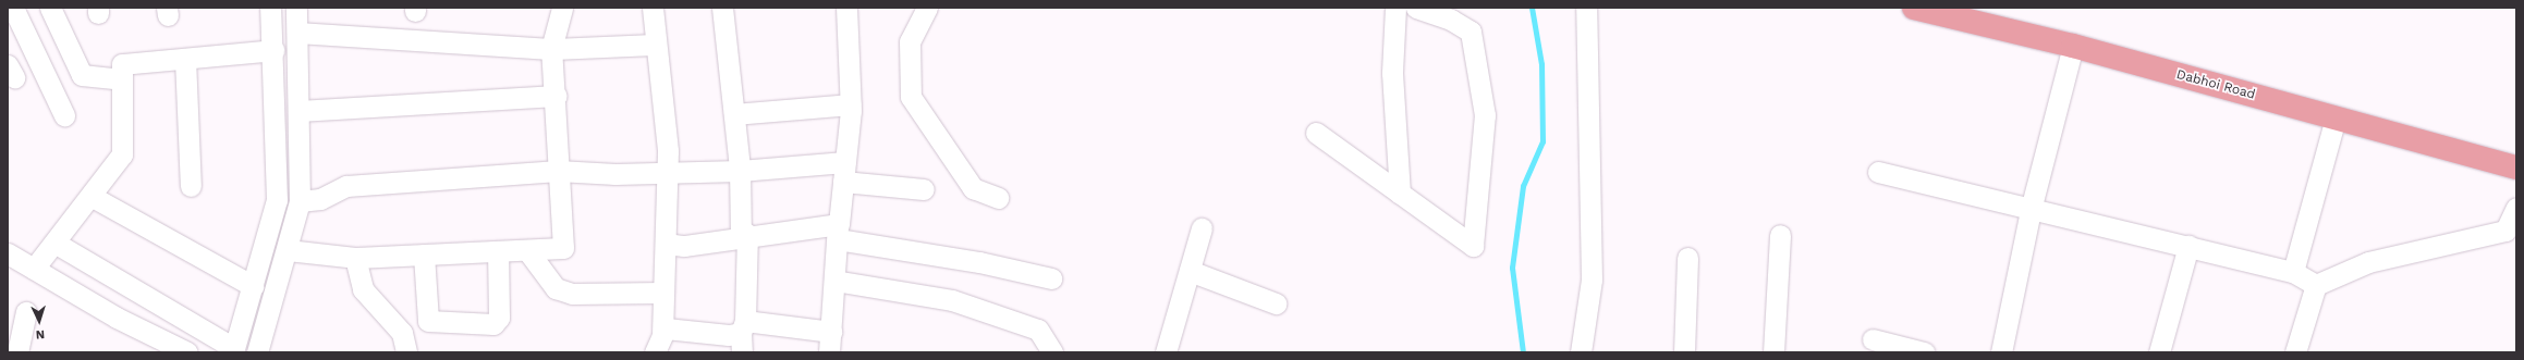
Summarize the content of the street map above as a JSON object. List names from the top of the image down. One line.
{"streets":{"main road":["Dabhoi Road"]},"north":"bottom"}
